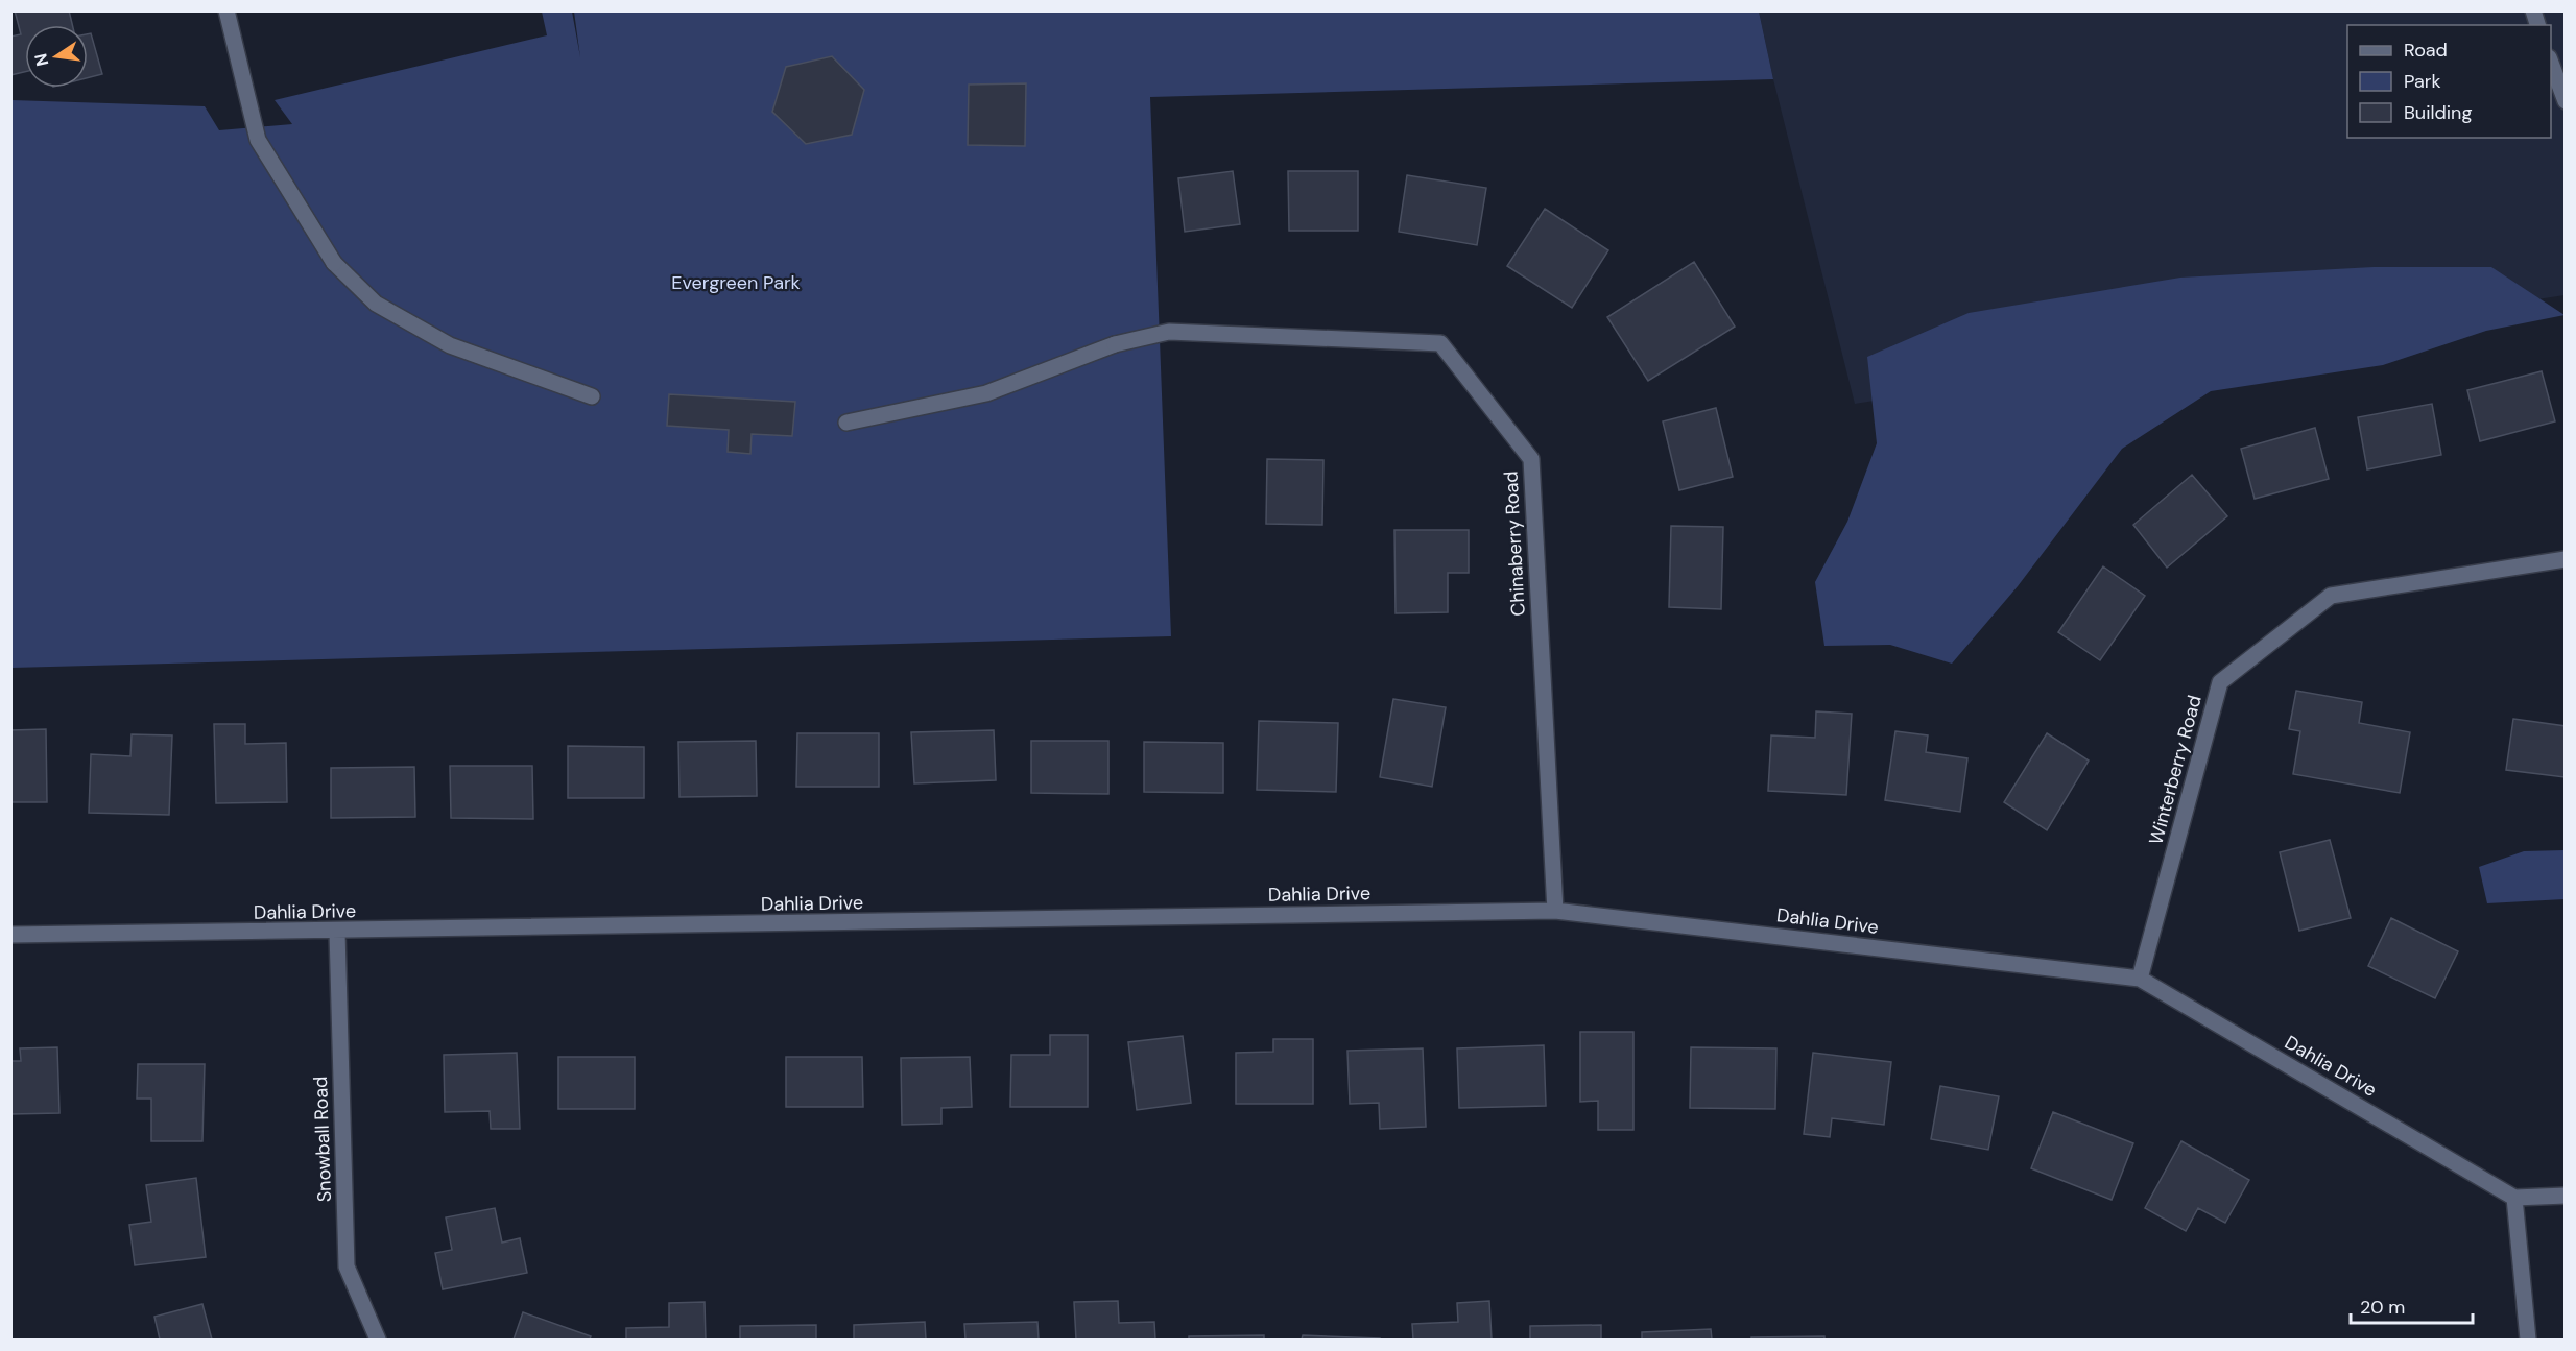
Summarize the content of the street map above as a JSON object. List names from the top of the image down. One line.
{"streets":{"street":["Chinaberry Road","Winterberry Road","Dahlia Drive","Snowball Road"]},"crossings":[["Chinaberry Road","Dahlia Drive"],["Winterberry Road","Dahlia Drive"],["Dahlia Drive","Snowball Road"]],"parks":["Evergreen Park"],"legend":["Road","Park","Building"],"scale_bar":"20 m","north":"left"}
